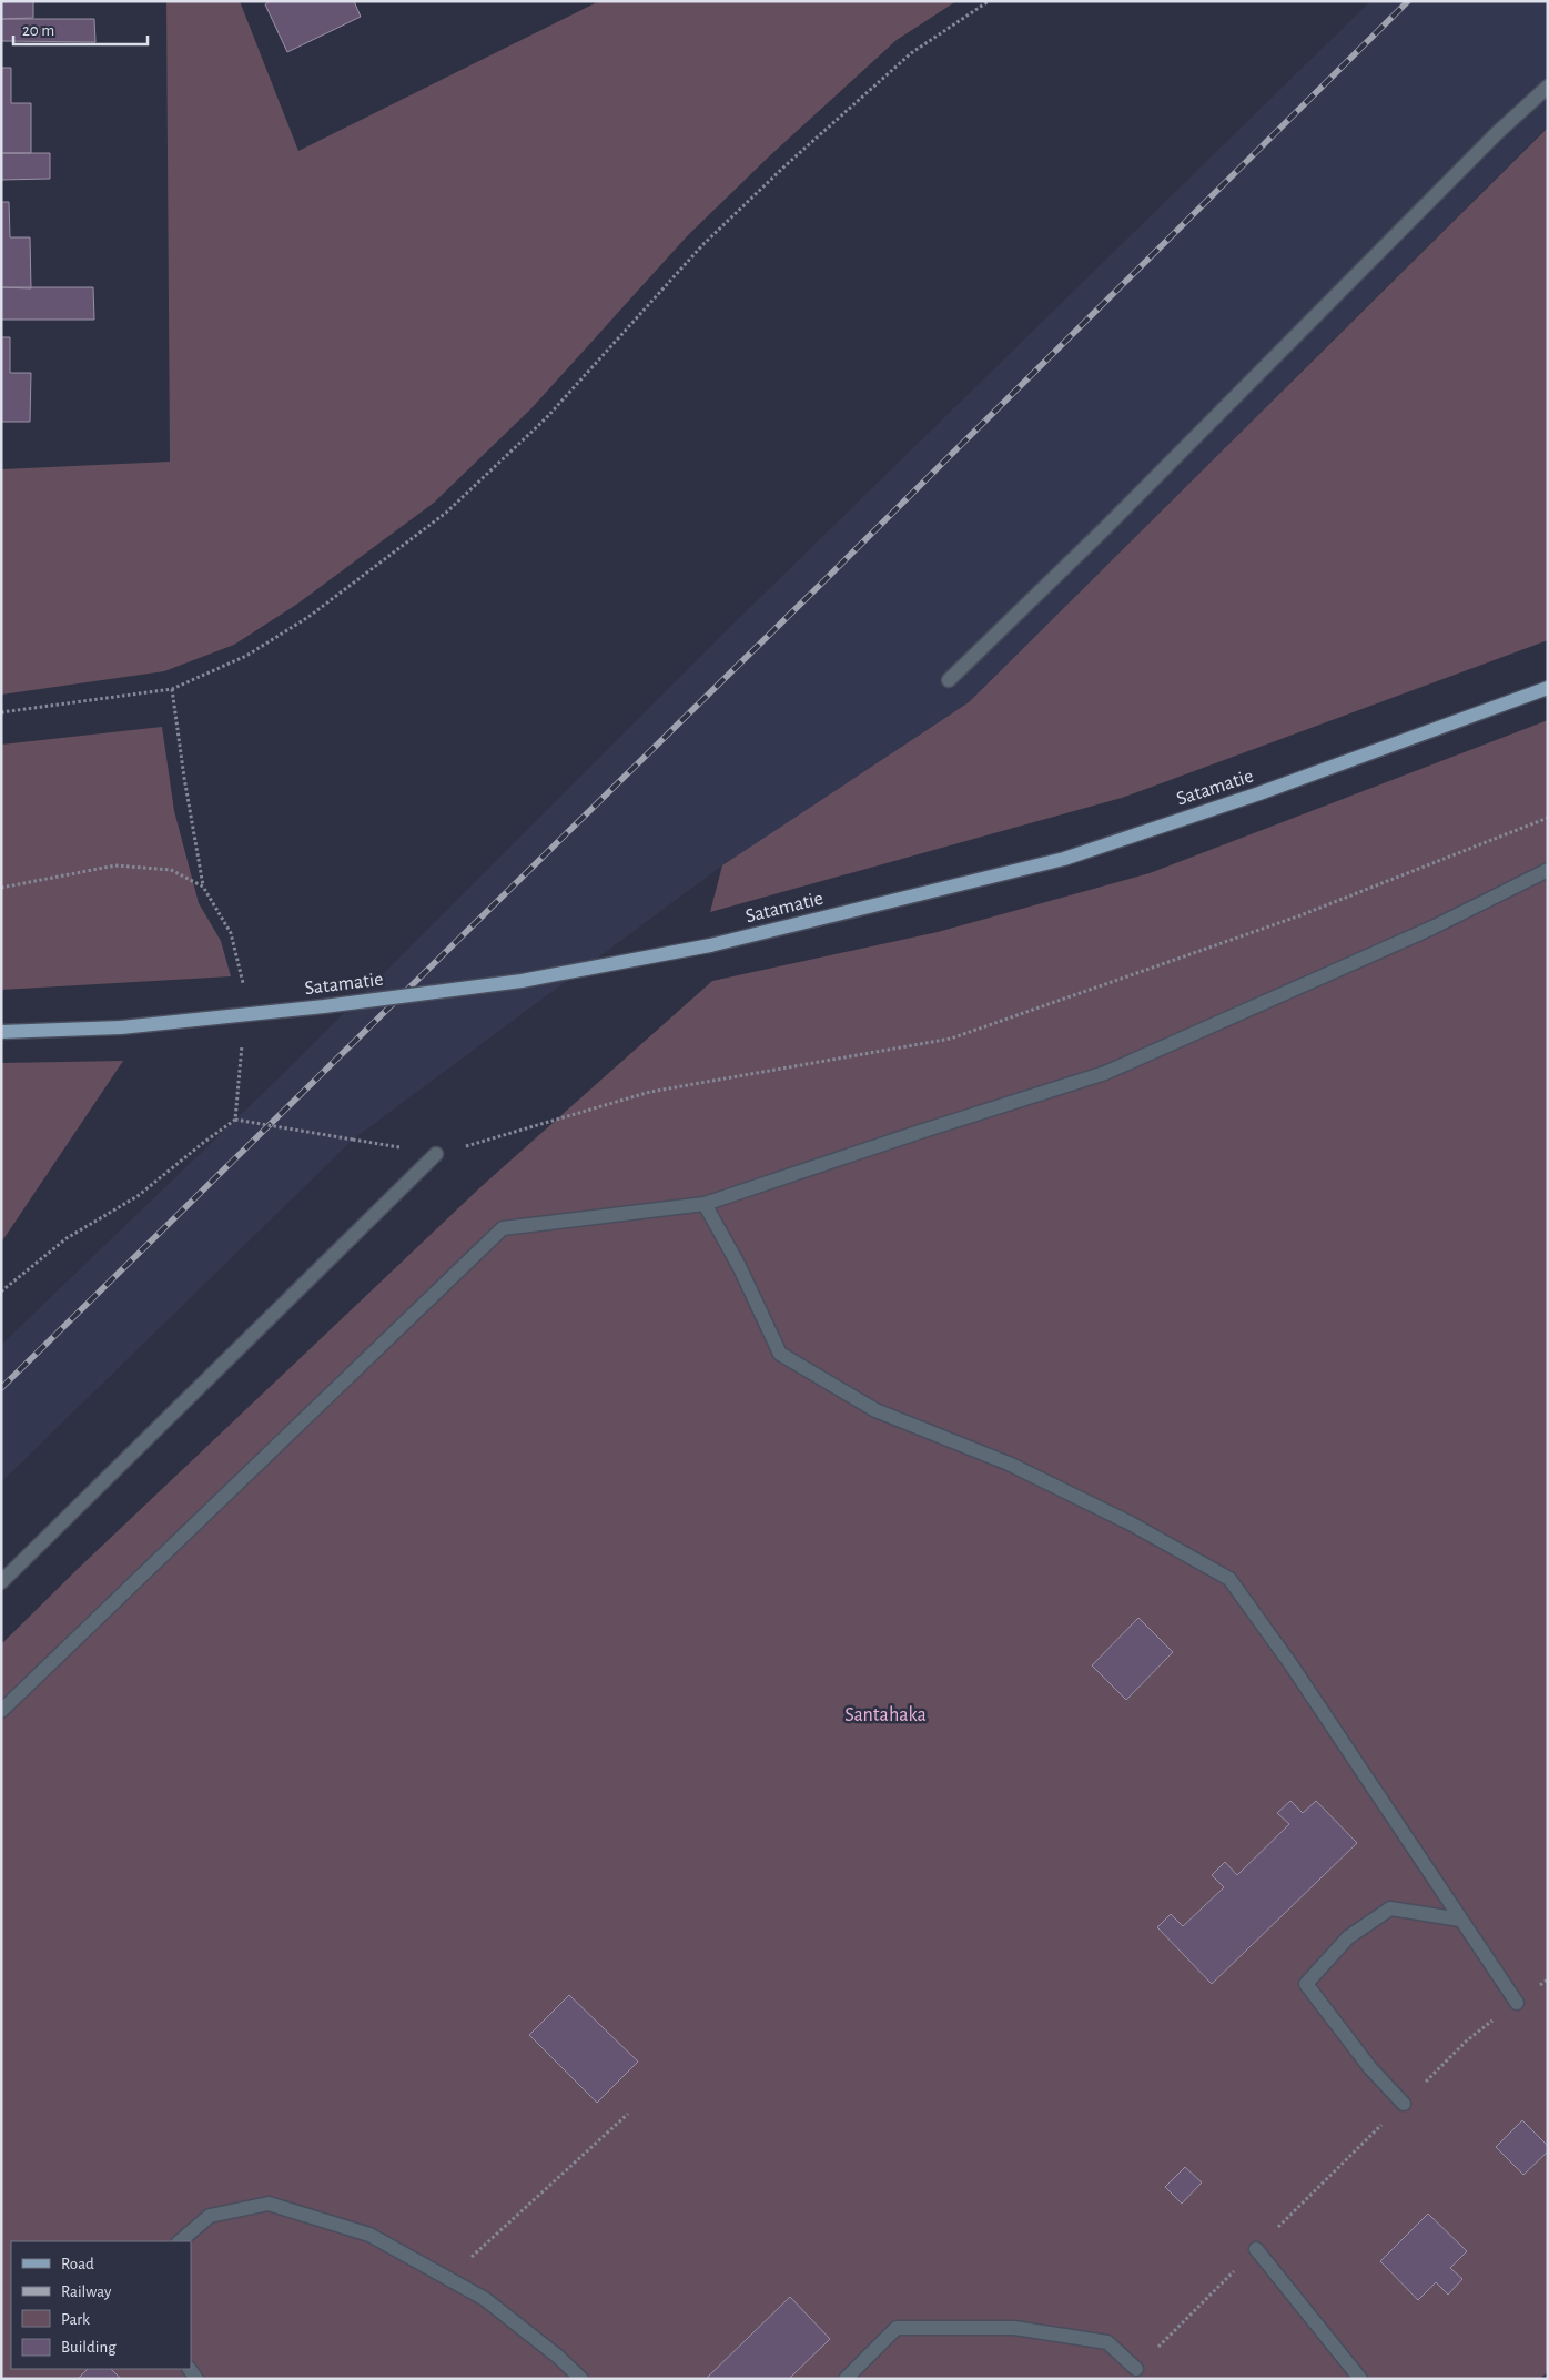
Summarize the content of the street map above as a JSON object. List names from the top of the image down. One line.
{"streets":{"main road":["Satamatie"]},"parks":["Santahaka"],"legend":["Road","Railway","Park","Building"],"scale_bar":"20 m"}
